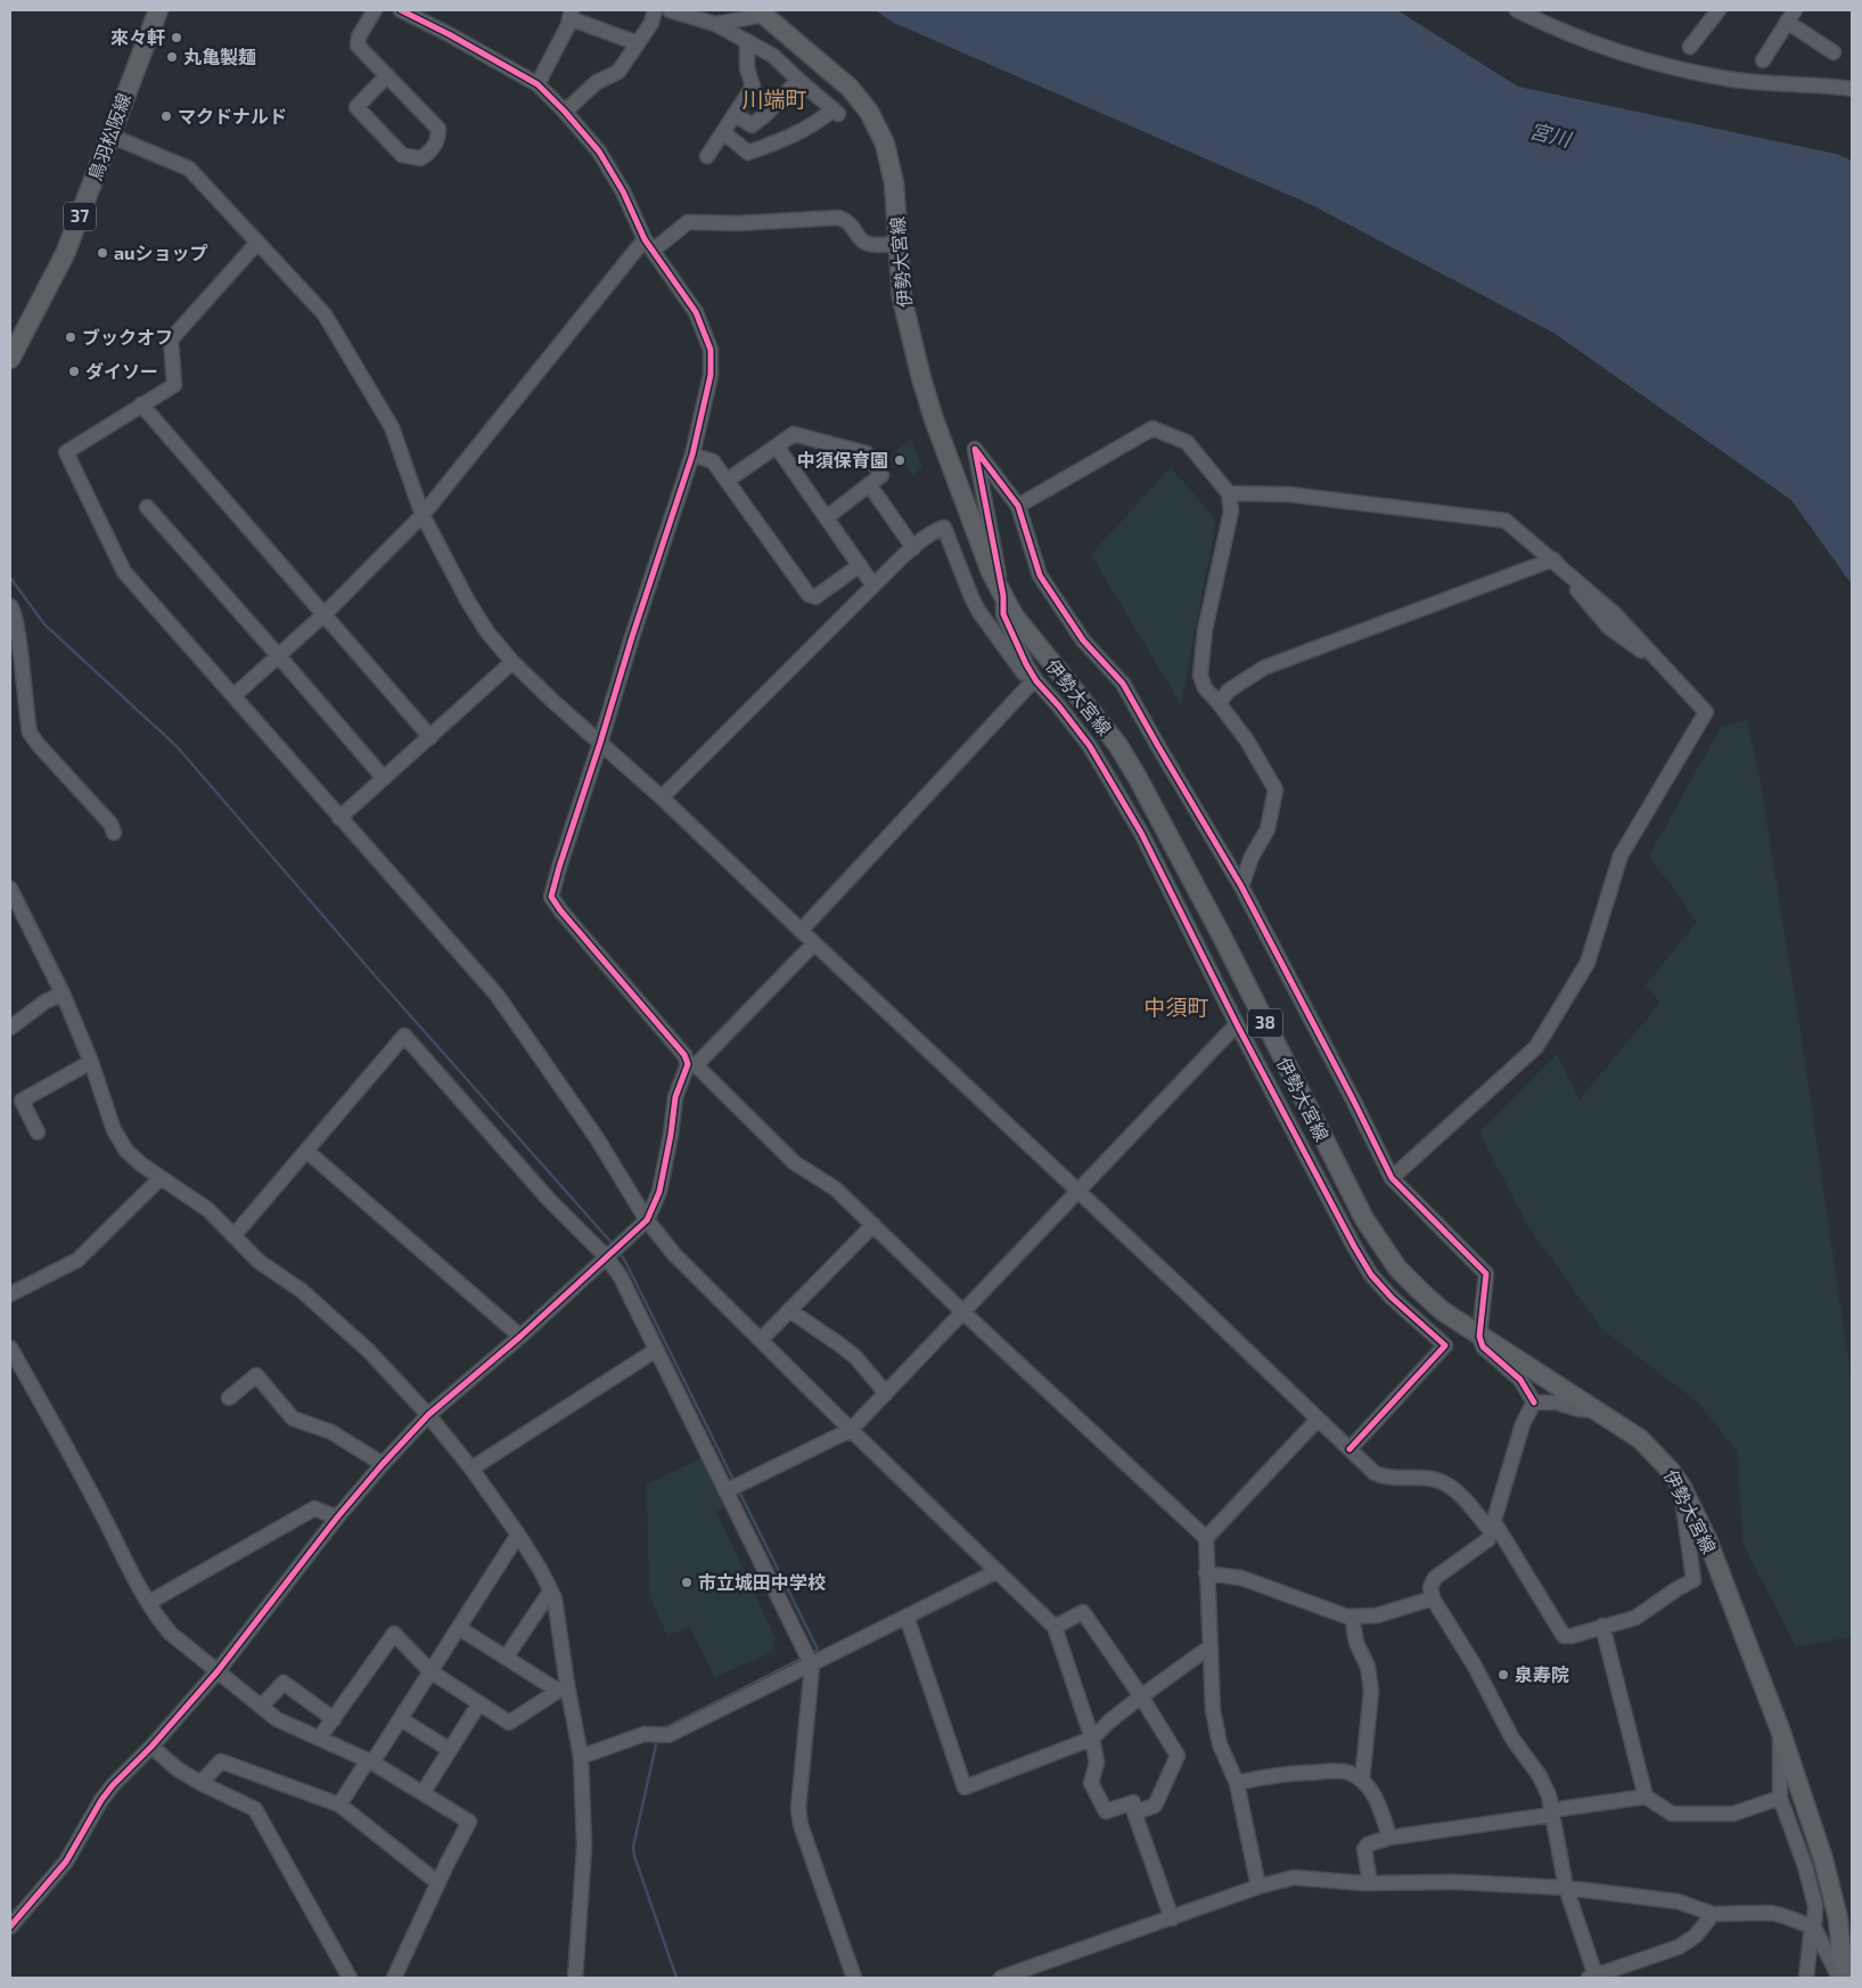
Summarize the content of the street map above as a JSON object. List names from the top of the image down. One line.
{"streets":{"main road":["鳥羽松阪線","37","伊勢大宮線","38"]},"districts":["川端町","中須町"],"water":["宮川"],"places":["來々軒","丸亀製麺","マクドナルド","auショップ","ブックオフ","ダイソー","中須保育園","市立城田中学校","泉寿院"]}
